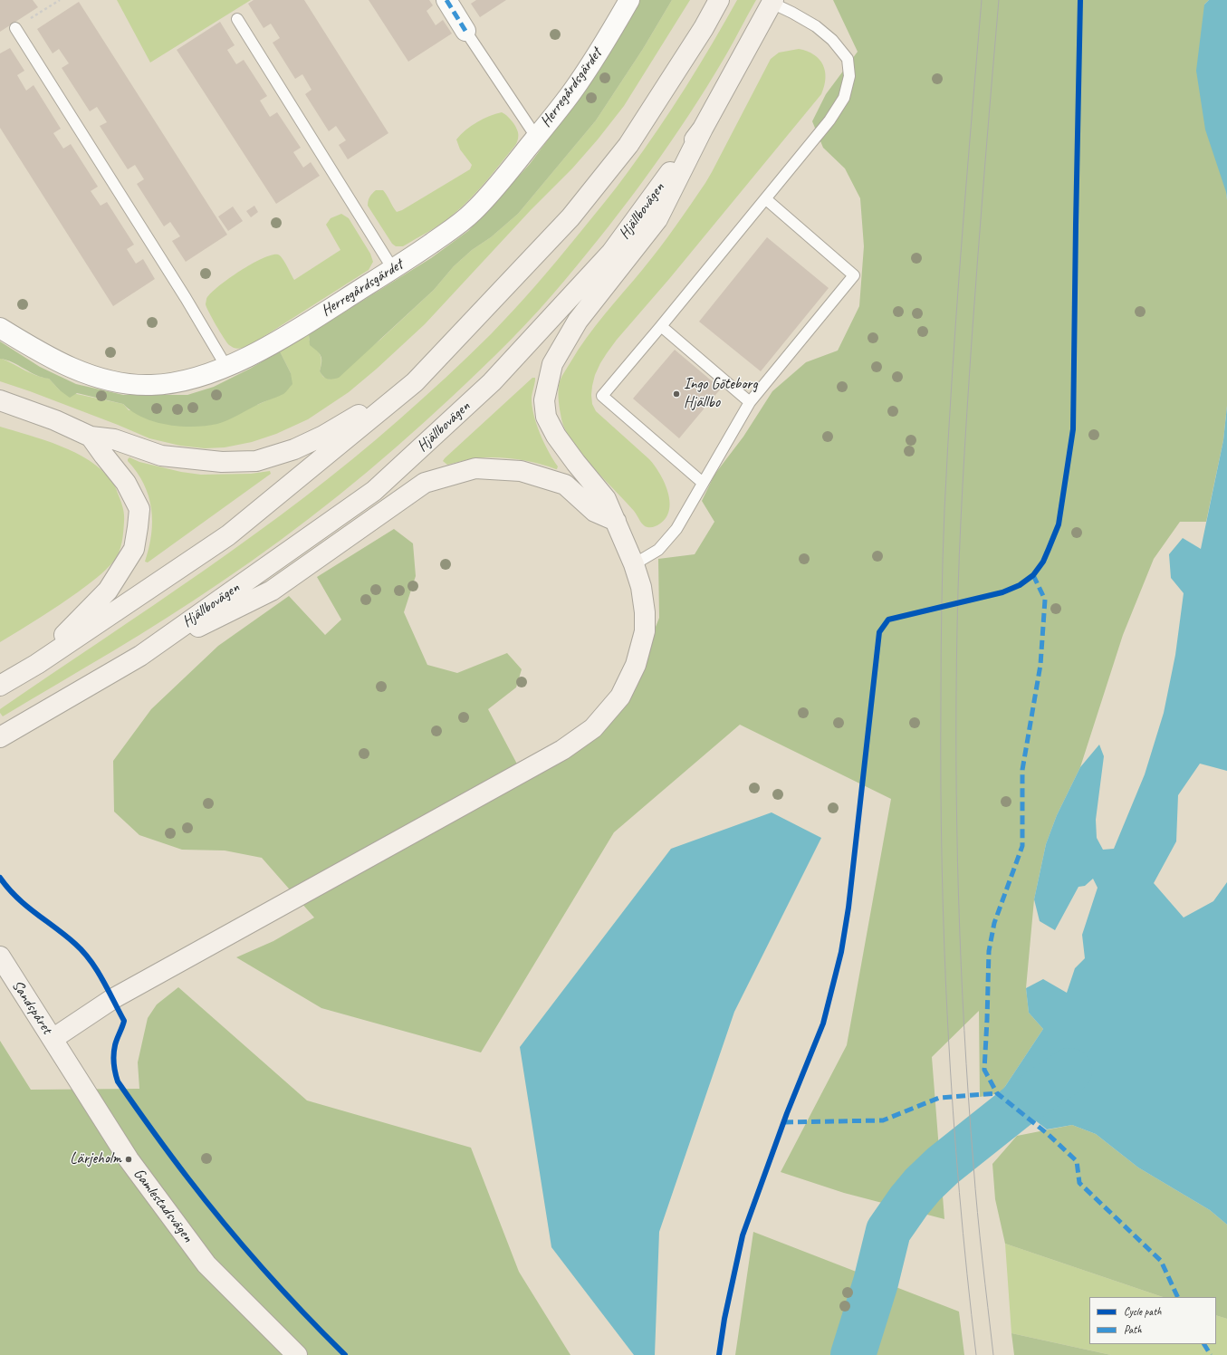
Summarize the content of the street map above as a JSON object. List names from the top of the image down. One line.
{"streets":{"main road":["Hjällbovägen","Sandspåret","Gamlestadsvägen"],"street":["Herregårdsgärdet"]},"crossings":[["Sandspåret","Gamlestadsvägen"]],"places":["Ingo Göteborg Hjällbo","Lärjeholm"],"legend":["Cycle path","Path"]}
